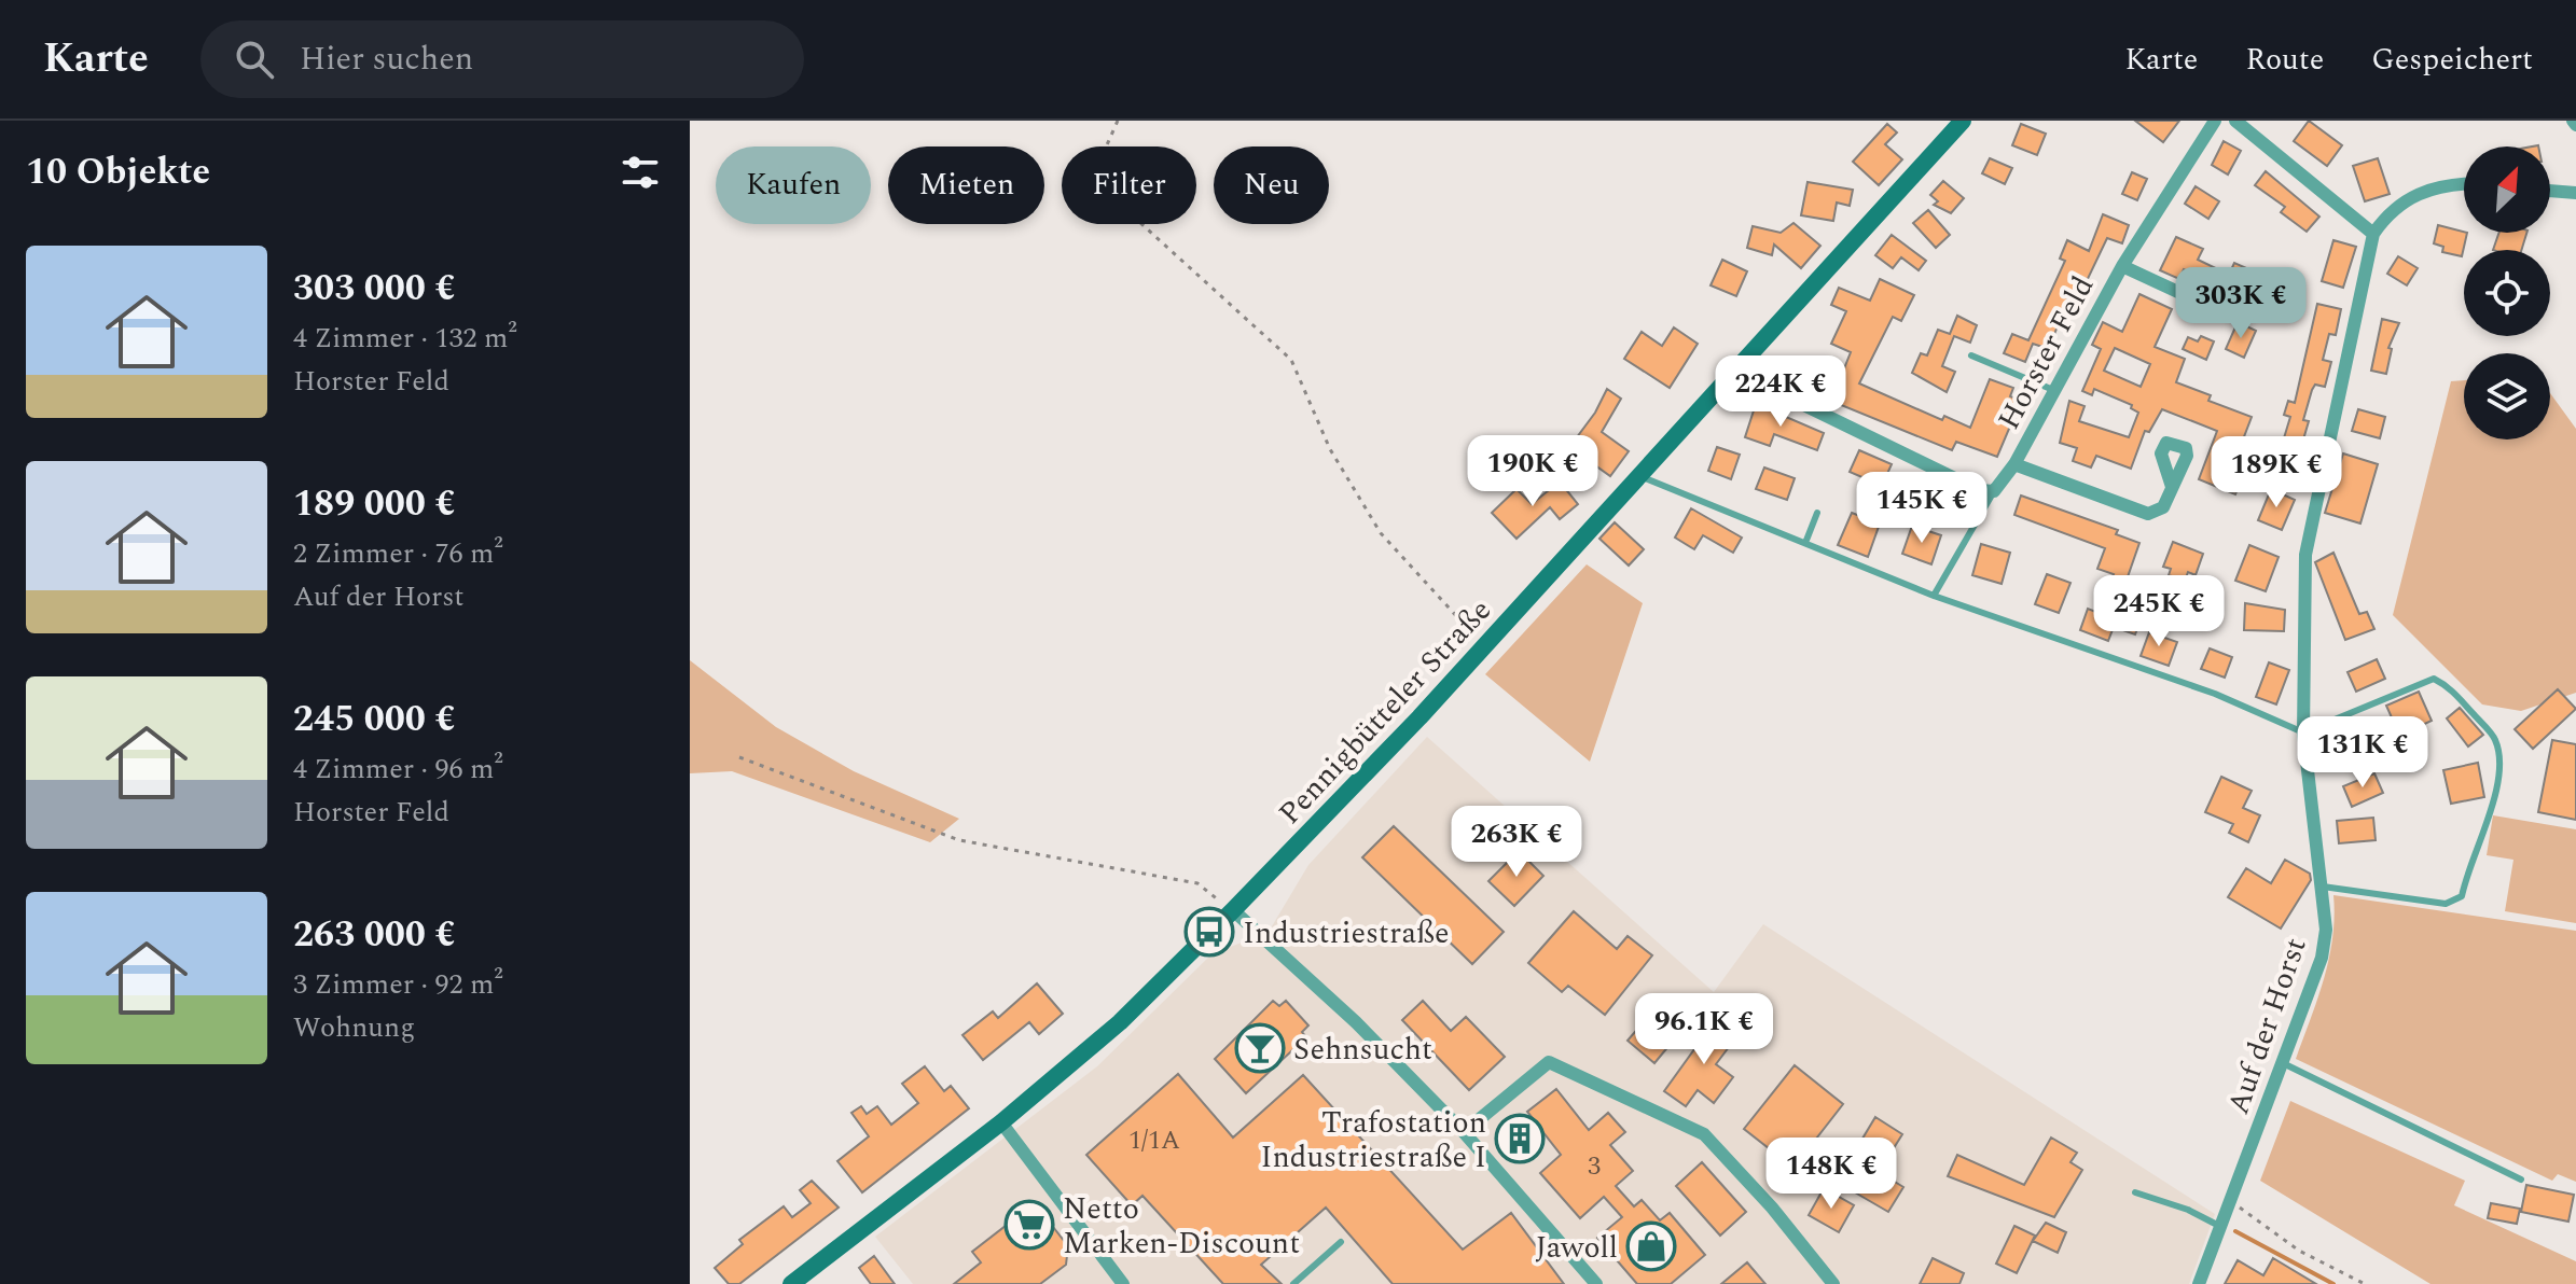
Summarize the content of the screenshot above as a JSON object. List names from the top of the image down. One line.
{"streets":{"street":["Horster Feld","Pennigbütteler Straße","Auf der Horst"]},"places":{"bus stop":["Industriestraße"],"bar":["Sehnsucht"],"building":["Trafostation Industriestraße I"],"supermarket":["Netto Marken-Discount"],"shop":["Jawoll"]},"house_numbers":["1/1A","3"],"north":"top right","page":{"header":"Karte","search":"Hier suchen","nav":["Karte","Route","Gespeichert"],"heading":"10 Objekte","chip":["Kaufen","Mieten","Filter","Neu"],"list":[{"name":"303 000 €","note":"4 Zimmer · 132 m² · Horster Feld"},{"name":"189 000 €","note":"2 Zimmer · 76 m² · Auf der Horst"},{"name":"245 000 €","note":"4 Zimmer · 96 m² · Horster Feld"},{"name":"263 000 €","note":"3 Zimmer · 92 m² · Wohnung"}],"price":["303K €","224K €","190K €","189K €","145K €","245K €","131K €","263K €","96.1K €","148K €"]}}
